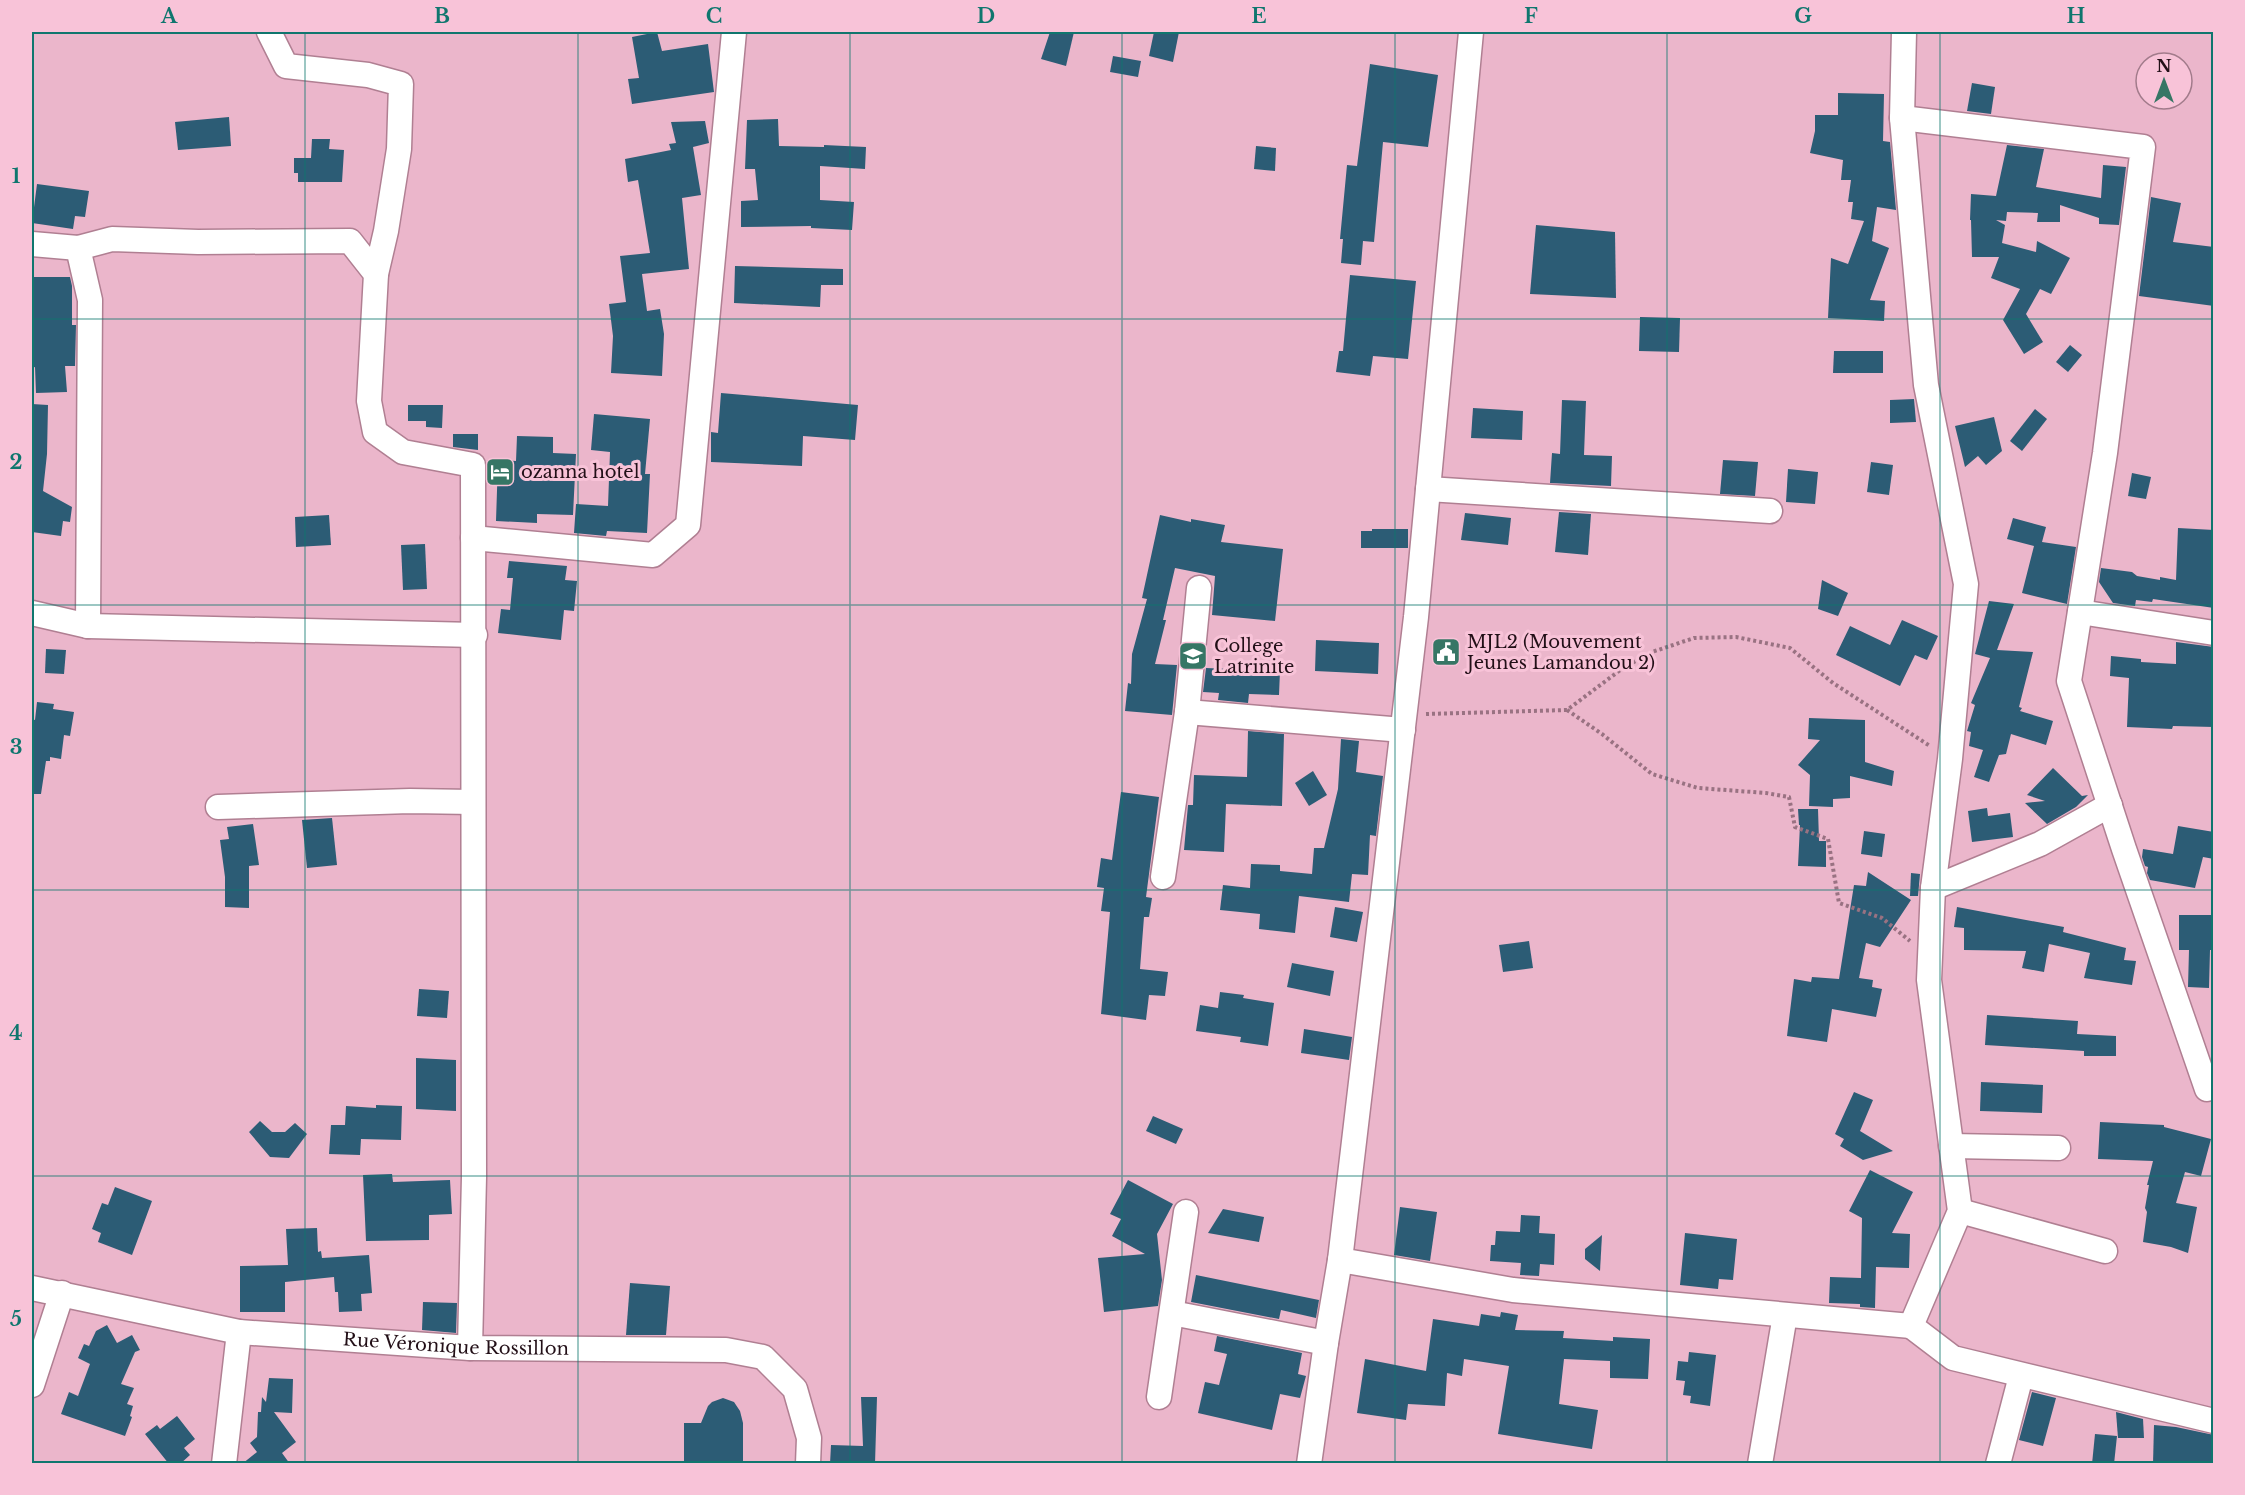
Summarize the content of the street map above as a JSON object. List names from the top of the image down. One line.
{"streets":{"street":["Rue Véronique Rossillon"]},"places":{"hotel":["ozanna hotel"],"public building":["MJL2 (Mouvement Jeunes Lamandou 2)"],"school or university":["College Latrinite"]},"north":"top","grid":{"columns":["A","B","C","D","E","F","G","H"],"rows":["1","2","3","4","5"]}}
